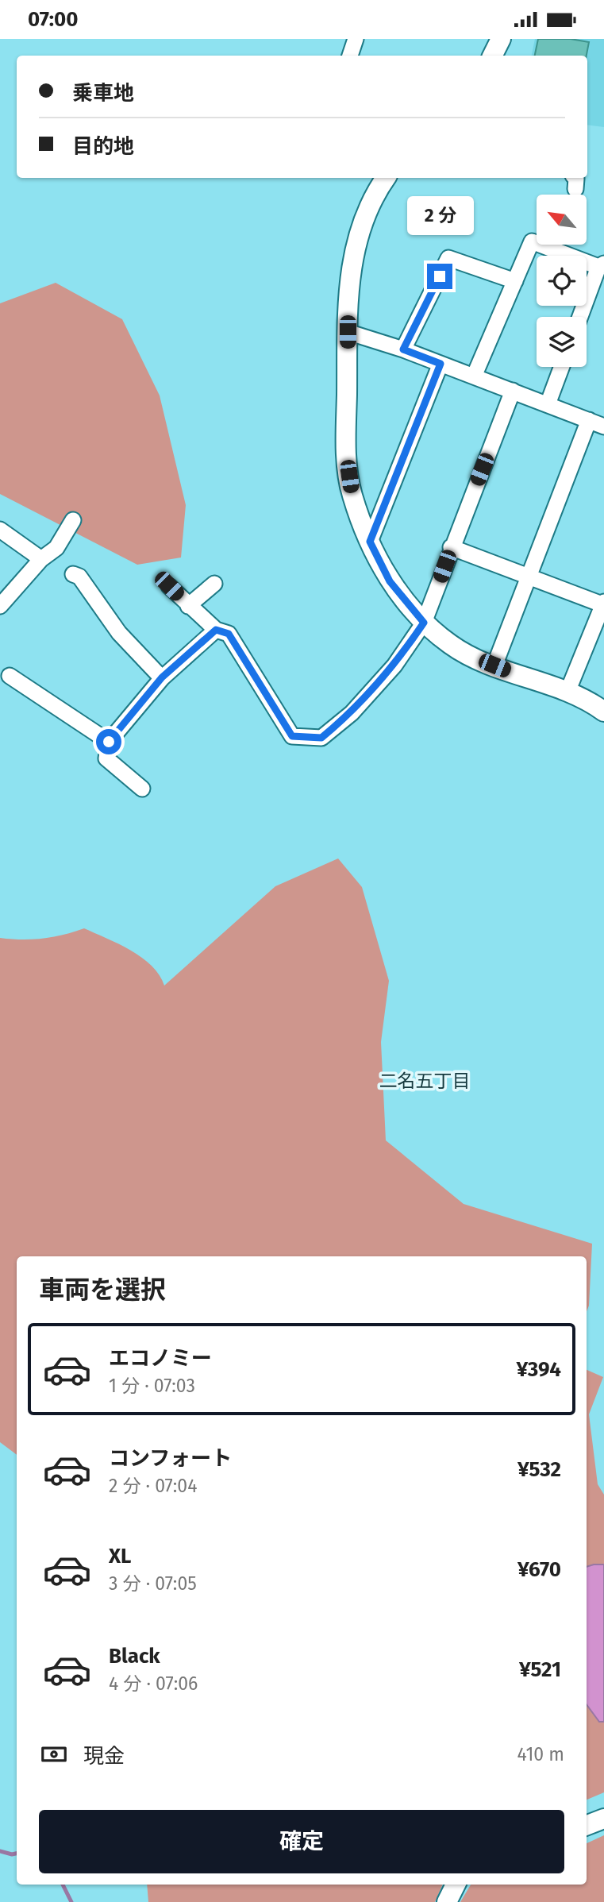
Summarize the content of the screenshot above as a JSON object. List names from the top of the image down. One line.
{"districts":["二名五丁目"],"north":"top left","page":{"status":"07:00","banner":["乗車地","目的地"],"bubble":"2 分","heading":"車両を選択","list":[{"name":"エコノミー","note":"1 分 · 07:03","value":"¥394"},{"name":"コンフォート","note":"2 分 · 07:04","value":"¥532"},{"name":"XL","note":"3 分 · 07:05","value":"¥670"},{"name":"Black","note":"4 分 · 07:06","value":"¥521"}],"pay":["現金","410 m"],"buttons":"確定"}}
